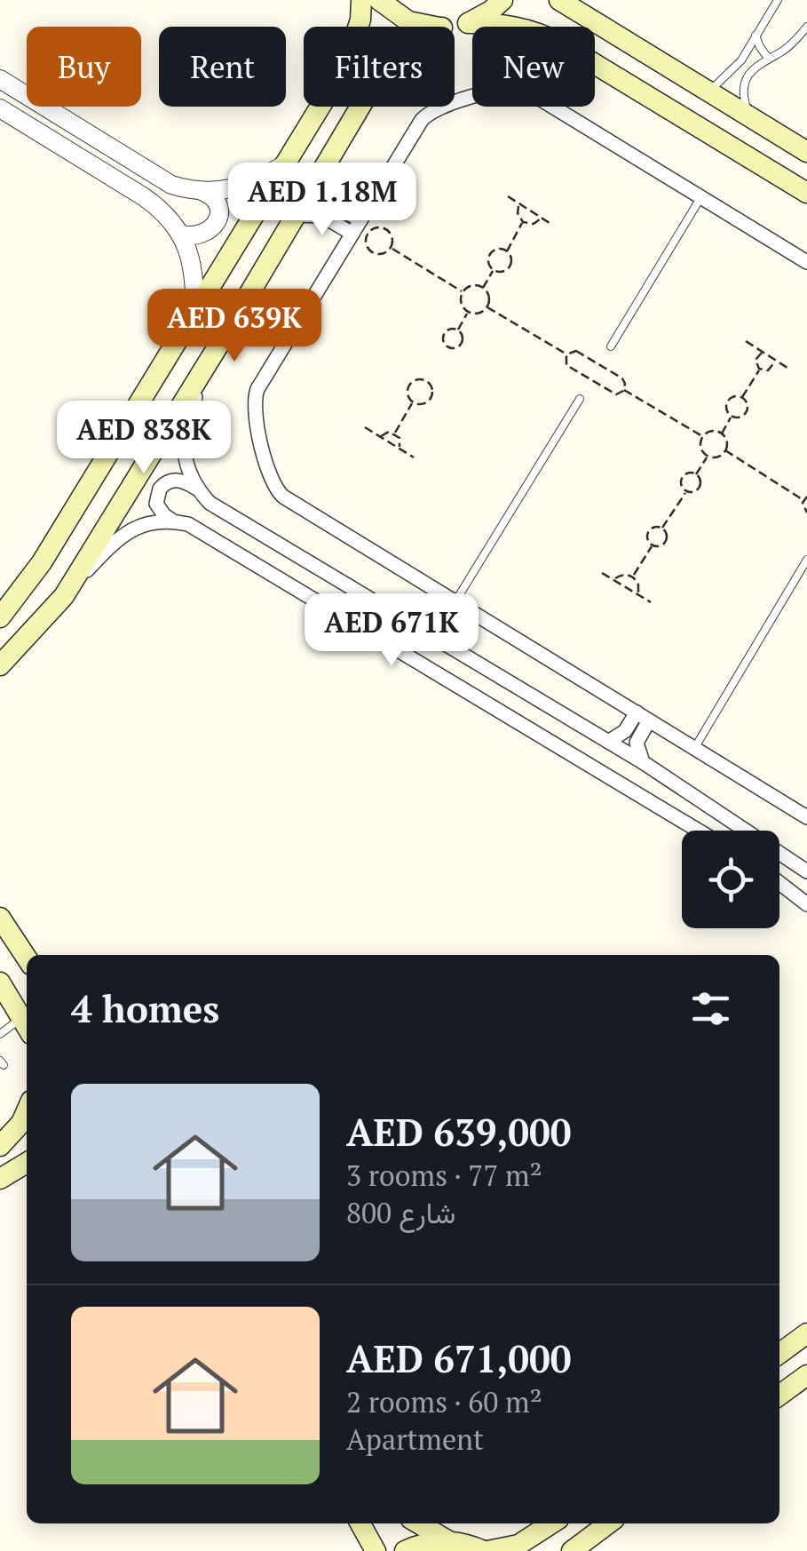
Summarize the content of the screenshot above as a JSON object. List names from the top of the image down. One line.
{"page":{"chip":["Buy","Rent","Filters","New"],"price":["AED 1.18M","AED 639K","AED 838K","AED 671K"],"heading":"4 homes","list":[{"name":"AED 639,000","note":"3 rooms · 77 m² · شارع 800"},{"name":"AED 671,000","note":"2 rooms · 60 m² · Apartment"}]}}
